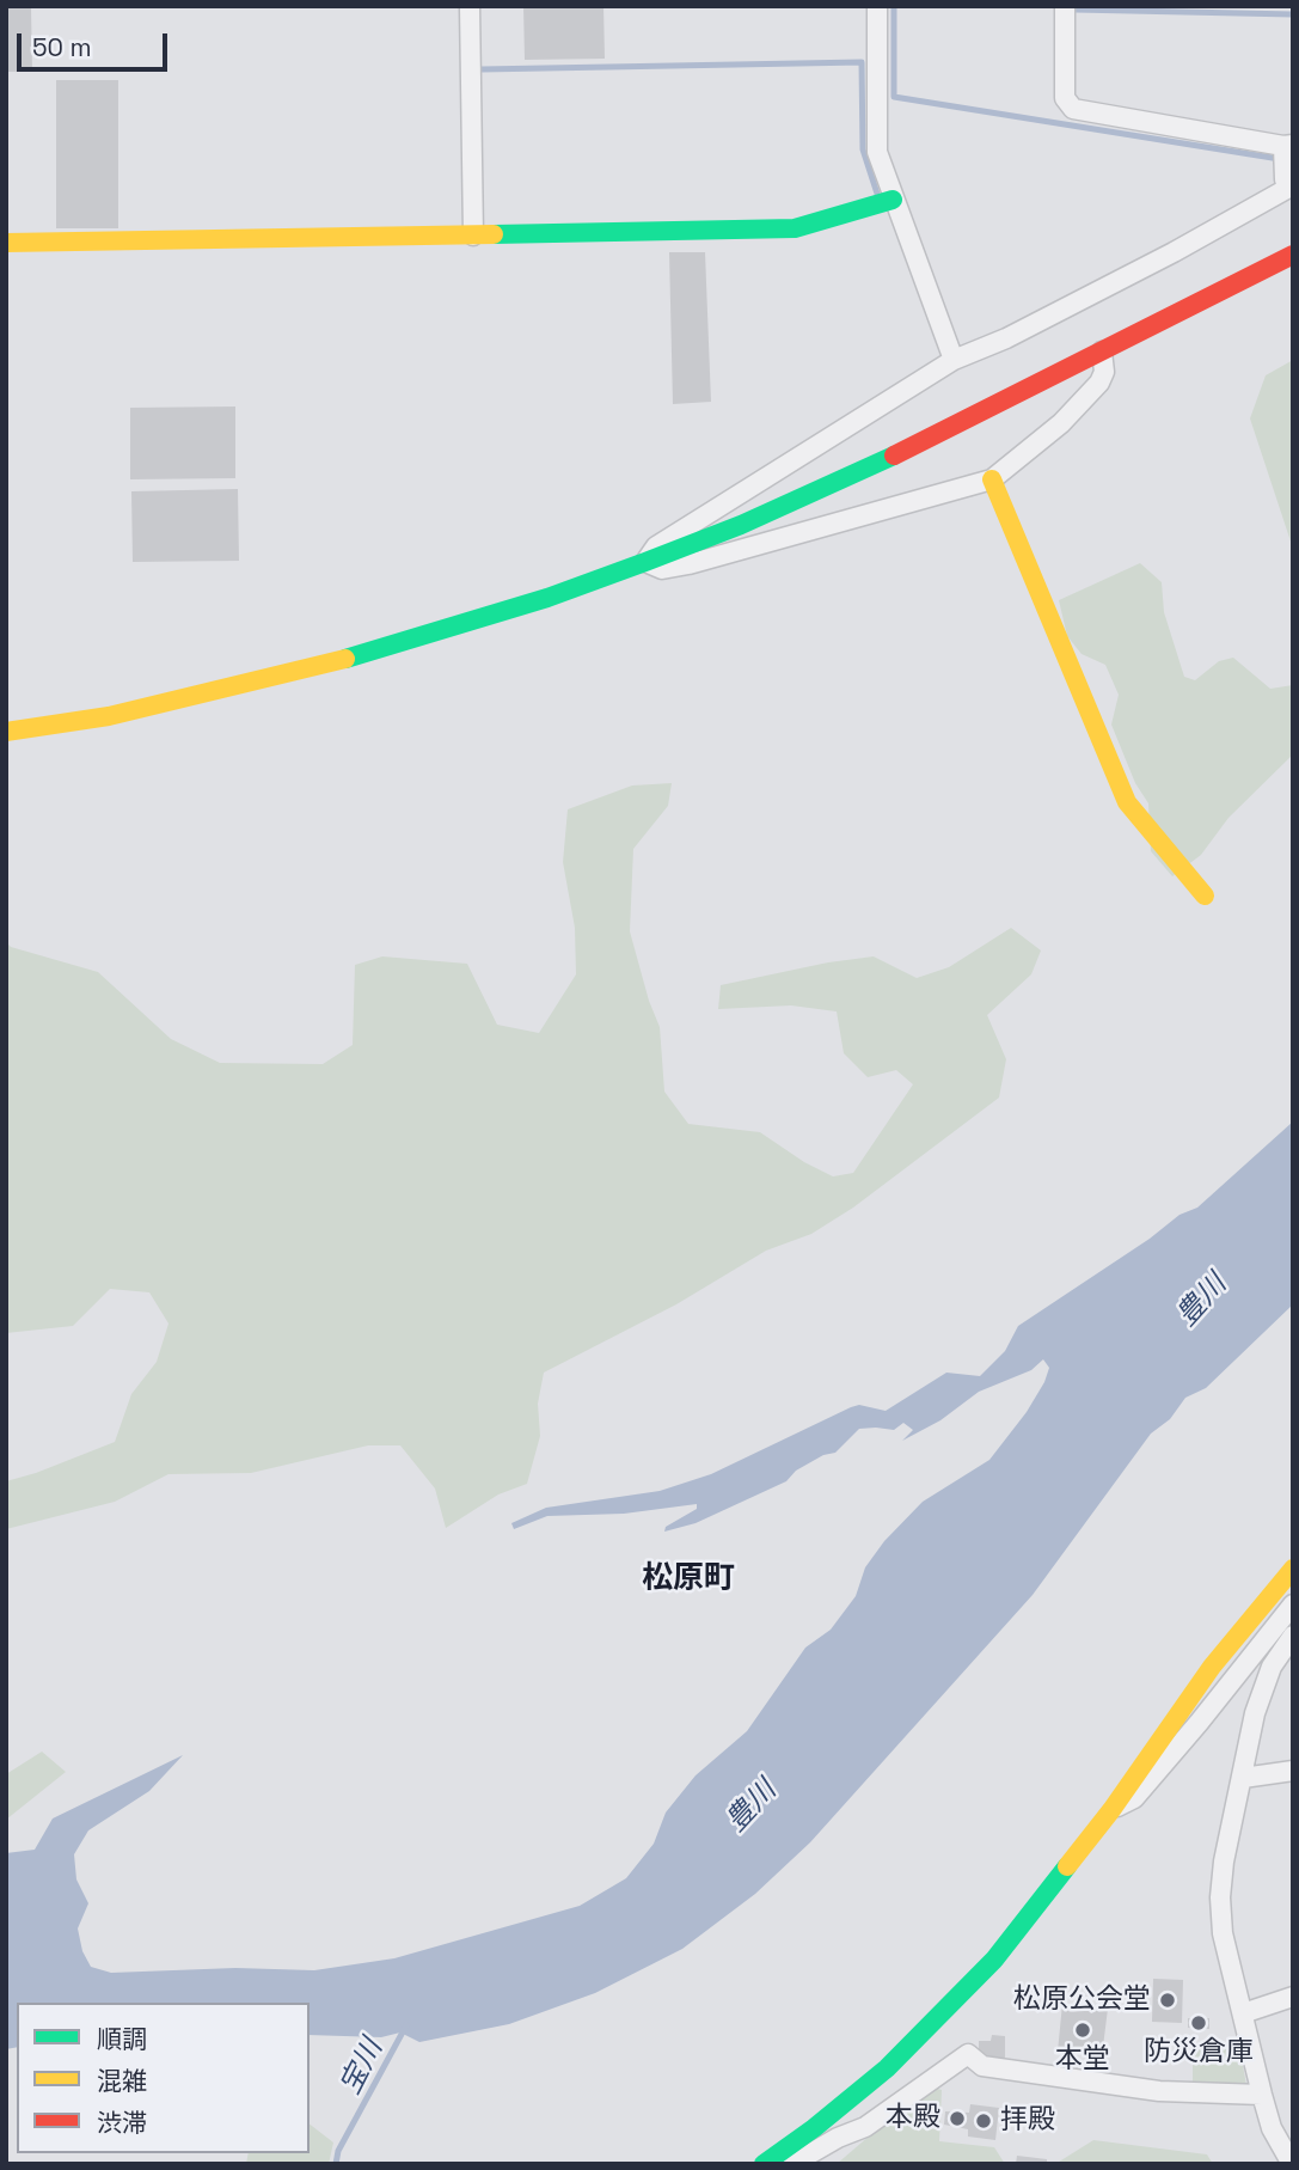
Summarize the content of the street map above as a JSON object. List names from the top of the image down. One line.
{"districts":["松原町"],"water":["豊川","宝川"],"places":["松原公会堂","防災倉庫","本堂","本殿","拝殿"],"legend":["順調","混雑","渋滞"],"scale_bar":"50 m"}
